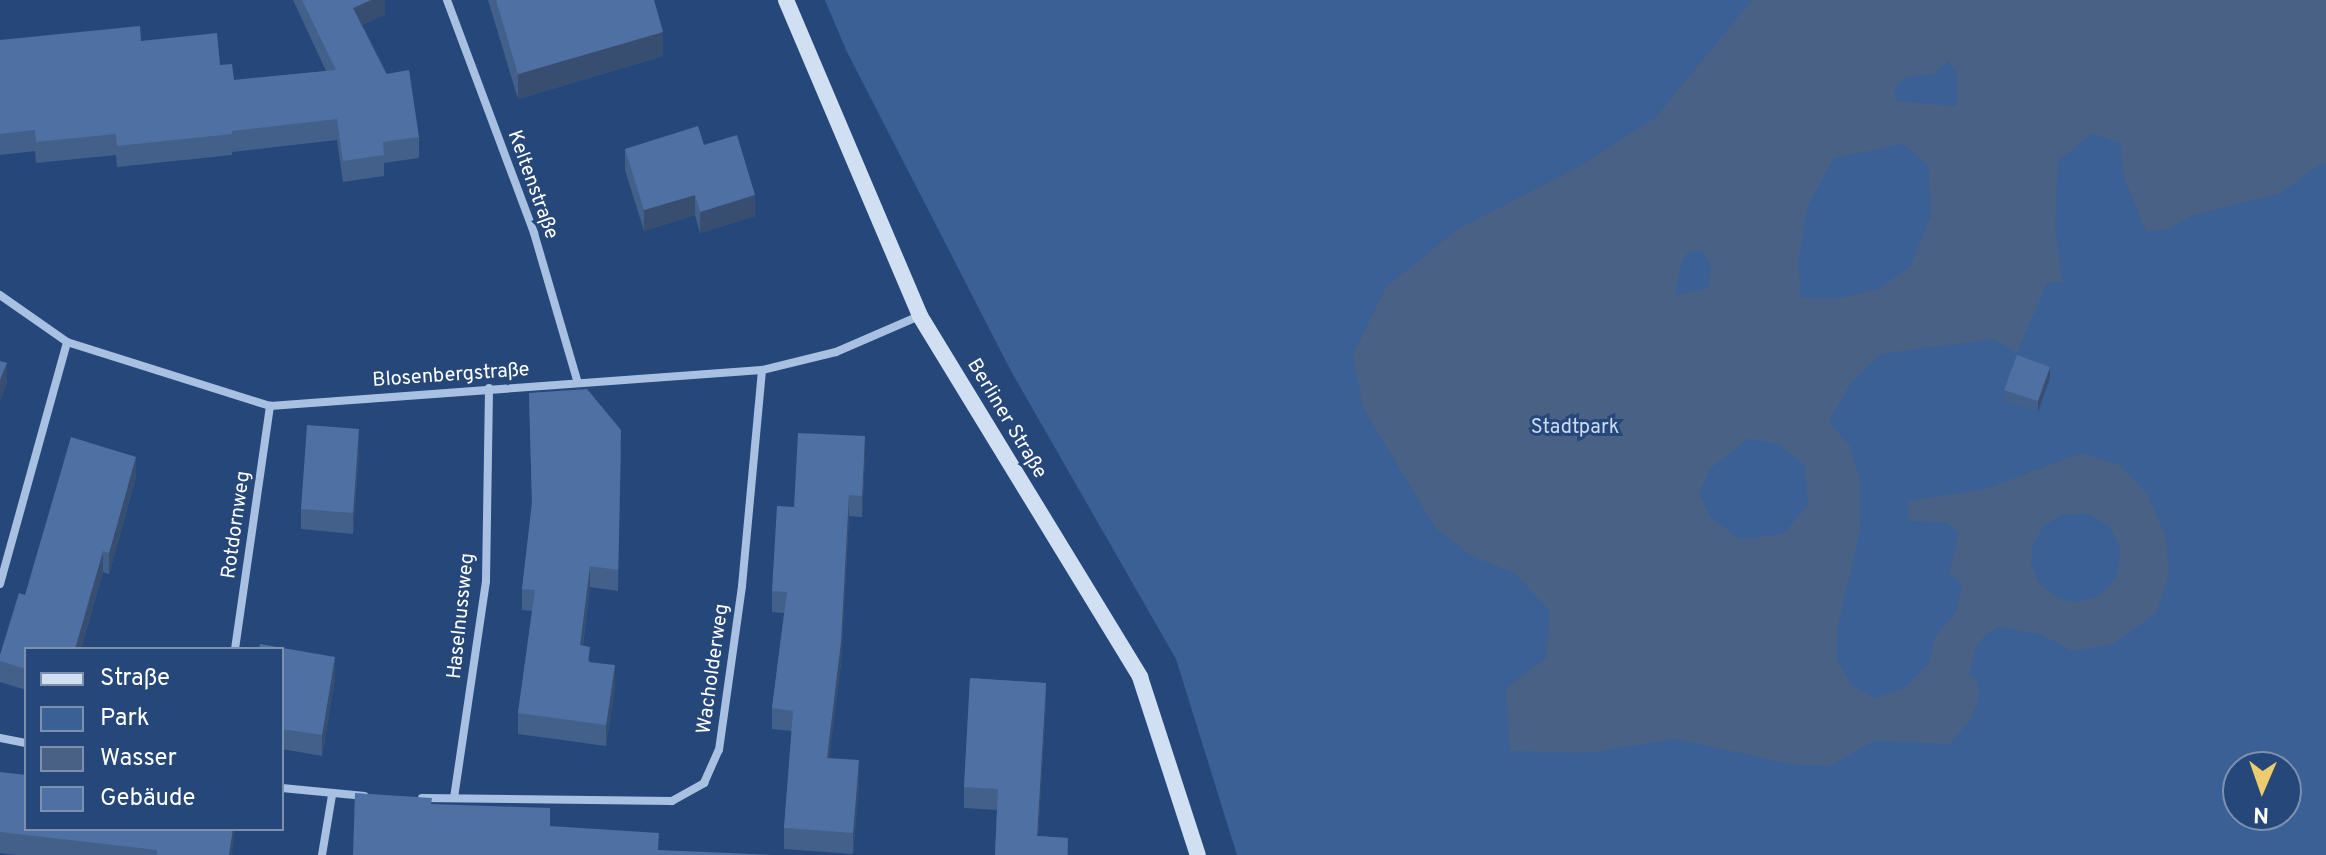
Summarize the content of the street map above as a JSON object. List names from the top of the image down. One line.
{"streets":{"main road":["Berliner Straße"],"street":["Keltenstraße","Blosenbergstraße","Rotdornweg","Haselnussweg","Wacholderweg"]},"crossings":[["Keltenstraße","Blosenbergstraße"],["Blosenbergstraße","Berliner Straße"],["Blosenbergstraße","Rotdornweg"],["Blosenbergstraße","Haselnussweg"],["Blosenbergstraße","Wacholderweg"],["Haselnussweg","Wacholderweg"]],"parks":["Stadtpark"],"legend":["Straße","Park","Wasser","Gebäude"],"north":"bottom"}
